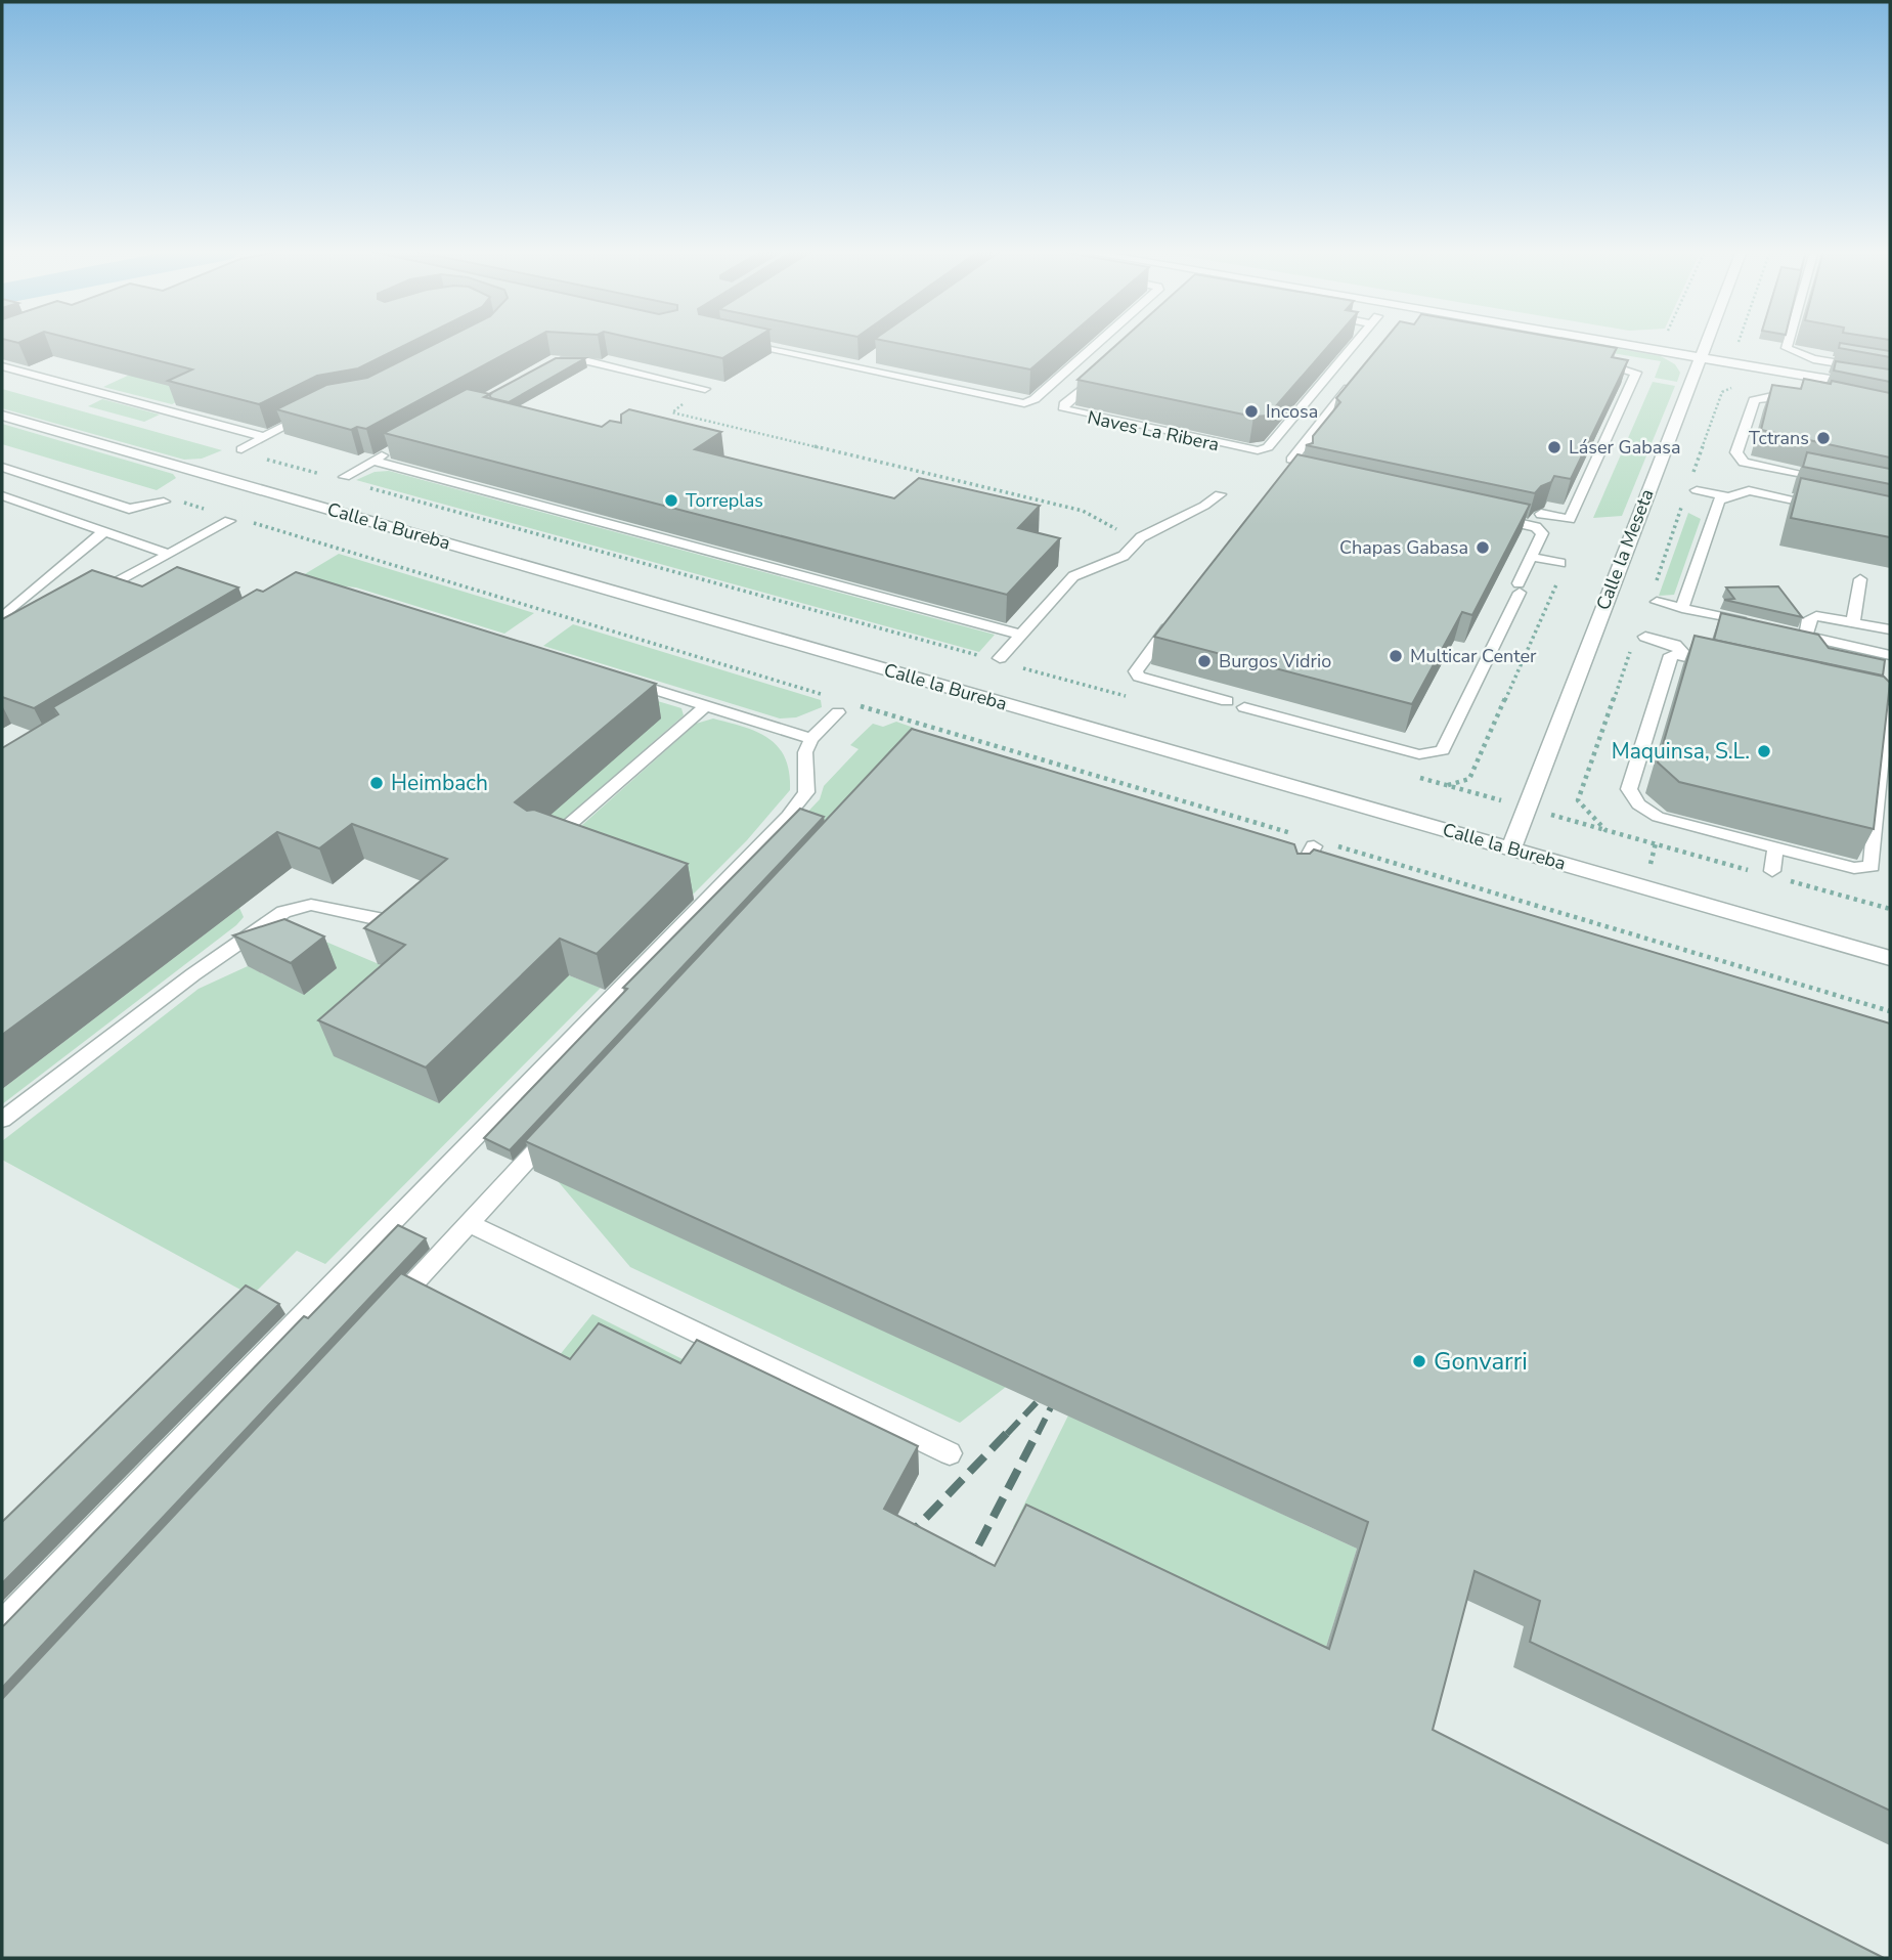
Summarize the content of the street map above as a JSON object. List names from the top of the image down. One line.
{"streets":{"street":["Calle la Bureba","Calle la Meseta"],"lane":["Naves La Ribera"]},"crossings":[["Calle la Bureba","Calle la Meseta"]],"places":["Incosa","Tctrans","Láser Gabasa","Torreplas","Chapas Gabasa","Multicar Center","Burgos Vidrio","Maquinsa, S.L.","Heimbach","Gonvarri"]}
